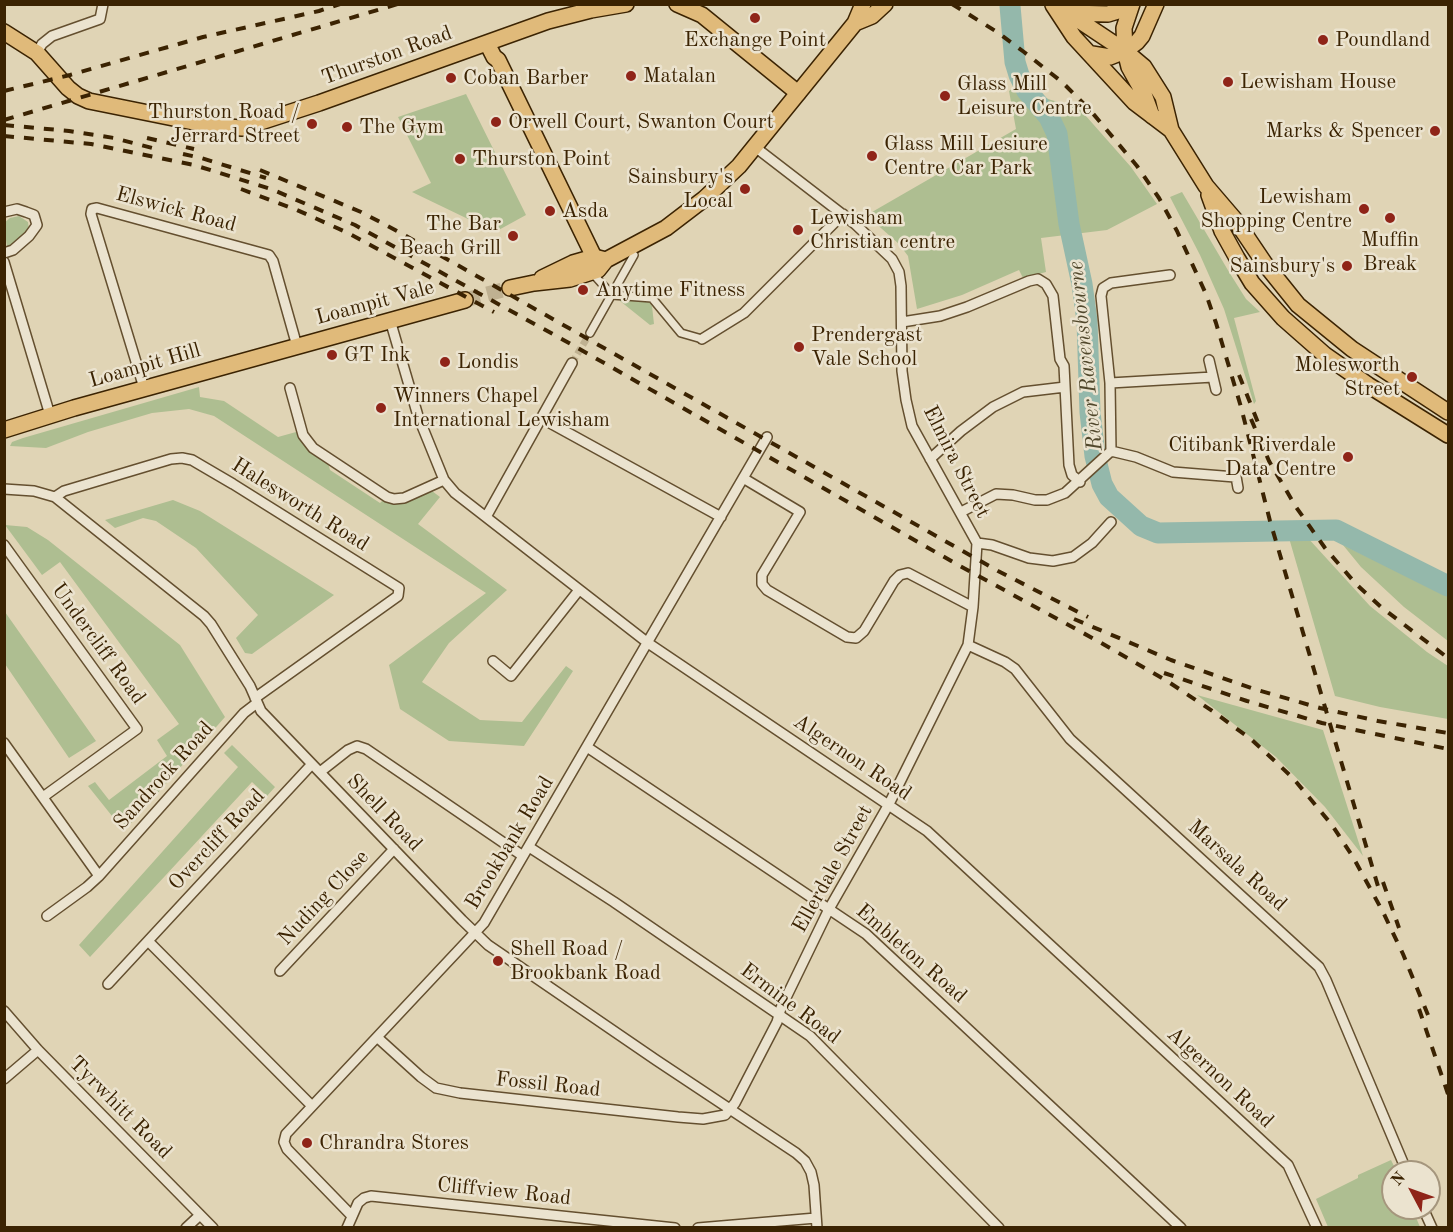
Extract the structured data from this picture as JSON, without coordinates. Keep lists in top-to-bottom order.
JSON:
{
  "streets": {
    "main road": ["Thurston Road", "Loampit Vale", "Loampit Hill"],
    "street": [
      "Elswick Road",
      "Elmira Street",
      "Halesworth Road",
      "Undercliff Road",
      "Algernon Road",
      "Sandrock Road",
      "Shell Road",
      "Overcliff Road",
      "Brookbank Road",
      "Marsala Road",
      "Ellerdale Street",
      "Nuding Close",
      "Embleton Road",
      "Ermine Road",
      "Fossil Road",
      "Tyrwhitt Road",
      "Cliffview Road"
    ]
  },
  "crossings": [
    ["Elswick Road", "Loampit Vale"],
    ["Elswick Road", "Loampit Hill"],
    ["Loampit Vale", "Loampit Hill"],
    ["Loampit Vale", "Algernon Road"],
    ["Elmira Street", "Marsala Road"],
    ["Elmira Street", "Ellerdale Street"],
    ["Halesworth Road", "Sandrock Road"],
    ["Halesworth Road", "Shell Road"],
    ["Algernon Road", "Brookbank Road"],
    ["Algernon Road", "Ellerdale Street"],
    ["Sandrock Road", "Shell Road"],
    ["Shell Road", "Overcliff Road"],
    ["Shell Road", "Brookbank Road"],
    ["Shell Road", "Ellerdale Street"],
    ["Shell Road", "Nuding Close"],
    ["Shell Road", "Fossil Road"],
    ["Brookbank Road", "Embleton Road"],
    ["Brookbank Road", "Ermine Road"],
    ["Brookbank Road", "Fossil Road"],
    ["Brookbank Road", "Cliffview Road"],
    ["Marsala Road", "Ellerdale Street"],
    ["Ellerdale Street", "Embleton Road"],
    ["Ellerdale Street", "Ermine Road"],
    ["Ellerdale Street", "Fossil Road"]
  ],
  "water": ["River Ravensbourne"],
  "places": [
    "Exchange Point",
    "Poundland",
    "Matalan",
    "Coban Barber",
    "Lewisham House",
    "Glass Mill Leisure Centre",
    "Orwell Court, Swanton Court",
    "Thurston Road / Jerrard Street",
    "The Gym",
    "Marks & Spencer",
    "Glass Mill Lesiure Centre Car Park",
    "Thurston Point",
    "Sainsbury's Local",
    "Lewisham Shopping Centre",
    "Asda",
    "Muffin Break",
    "Lewisham Christian centre",
    "The Bar Beach Grill",
    "Sainsbury's",
    "Anytime Fitness",
    "Prendergast Vale School",
    "GT Ink",
    "Londis",
    "Molesworth Street",
    "Winners Chapel International Lewisham",
    "Citibank Riverdale Data Centre",
    "Shell Road / Brookbank Road",
    "Chrandra Stores"
  ],
  "north": "top left"
}
